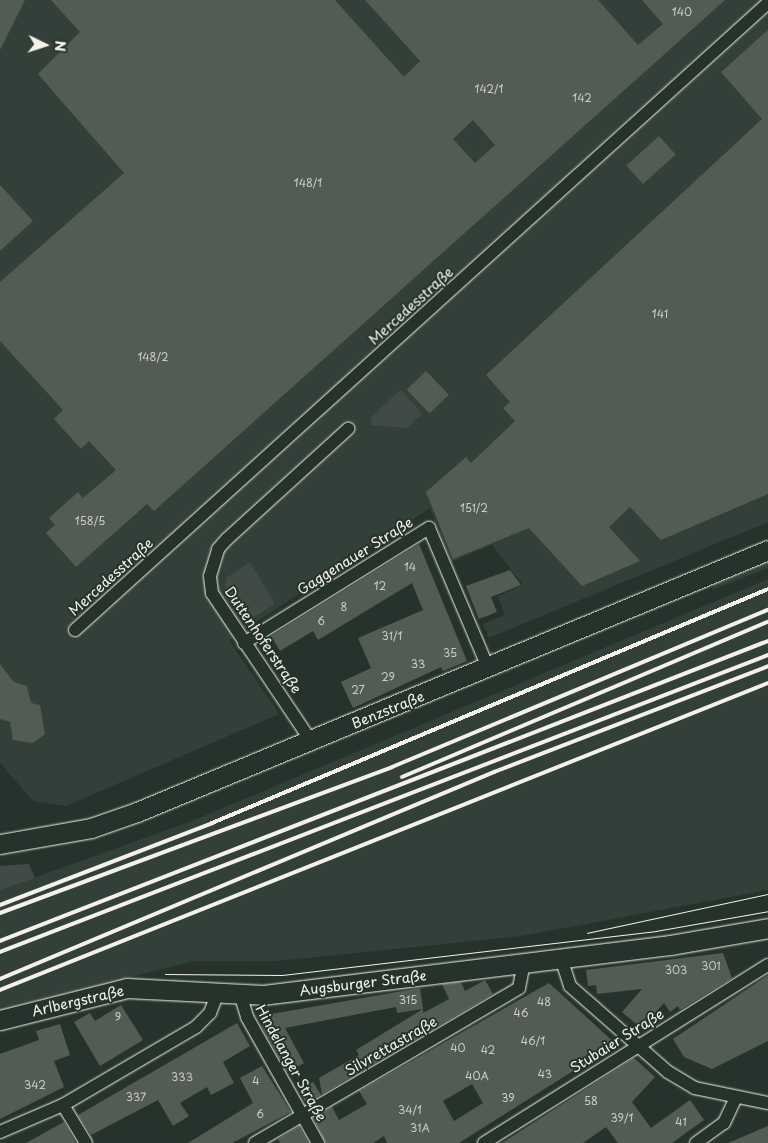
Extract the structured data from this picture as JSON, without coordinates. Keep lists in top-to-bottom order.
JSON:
{
  "streets": {
    "main road": ["Benzstraße", "Augsburger Straße", "Arlbergstraße"],
    "street": [
      "Mercedesstraße",
      "Gaggenauer Straße",
      "Duttenhoferstraße",
      "Stubaier Straße",
      "Silvrettastraße",
      "Hindelanger Straße"
    ]
  },
  "crossings": [
    ["Gaggenauer Straße", "Duttenhoferstraße"],
    ["Gaggenauer Straße", "Benzstraße"],
    ["Duttenhoferstraße", "Benzstraße"],
    ["Augsburger Straße", "Arlbergstraße"],
    ["Augsburger Straße", "Silvrettastraße"],
    ["Augsburger Straße", "Hindelanger Straße"],
    ["Silvrettastraße", "Hindelanger Straße"]
  ],
  "house_numbers": [
    "140",
    "142/1",
    "142",
    "148/1",
    "141",
    "148/2",
    "151/2",
    "158/5",
    "14",
    "12",
    "8",
    "6",
    "31/1",
    "35",
    "33",
    "29",
    "27",
    "301",
    "303",
    "315",
    "48",
    "46",
    "9",
    "46/1",
    "40",
    "42",
    "43",
    "40A",
    "333",
    "4",
    "342",
    "337",
    "39",
    "58",
    "34/1",
    "6",
    "39/1",
    "41",
    "31A"
  ],
  "north": "right"
}
